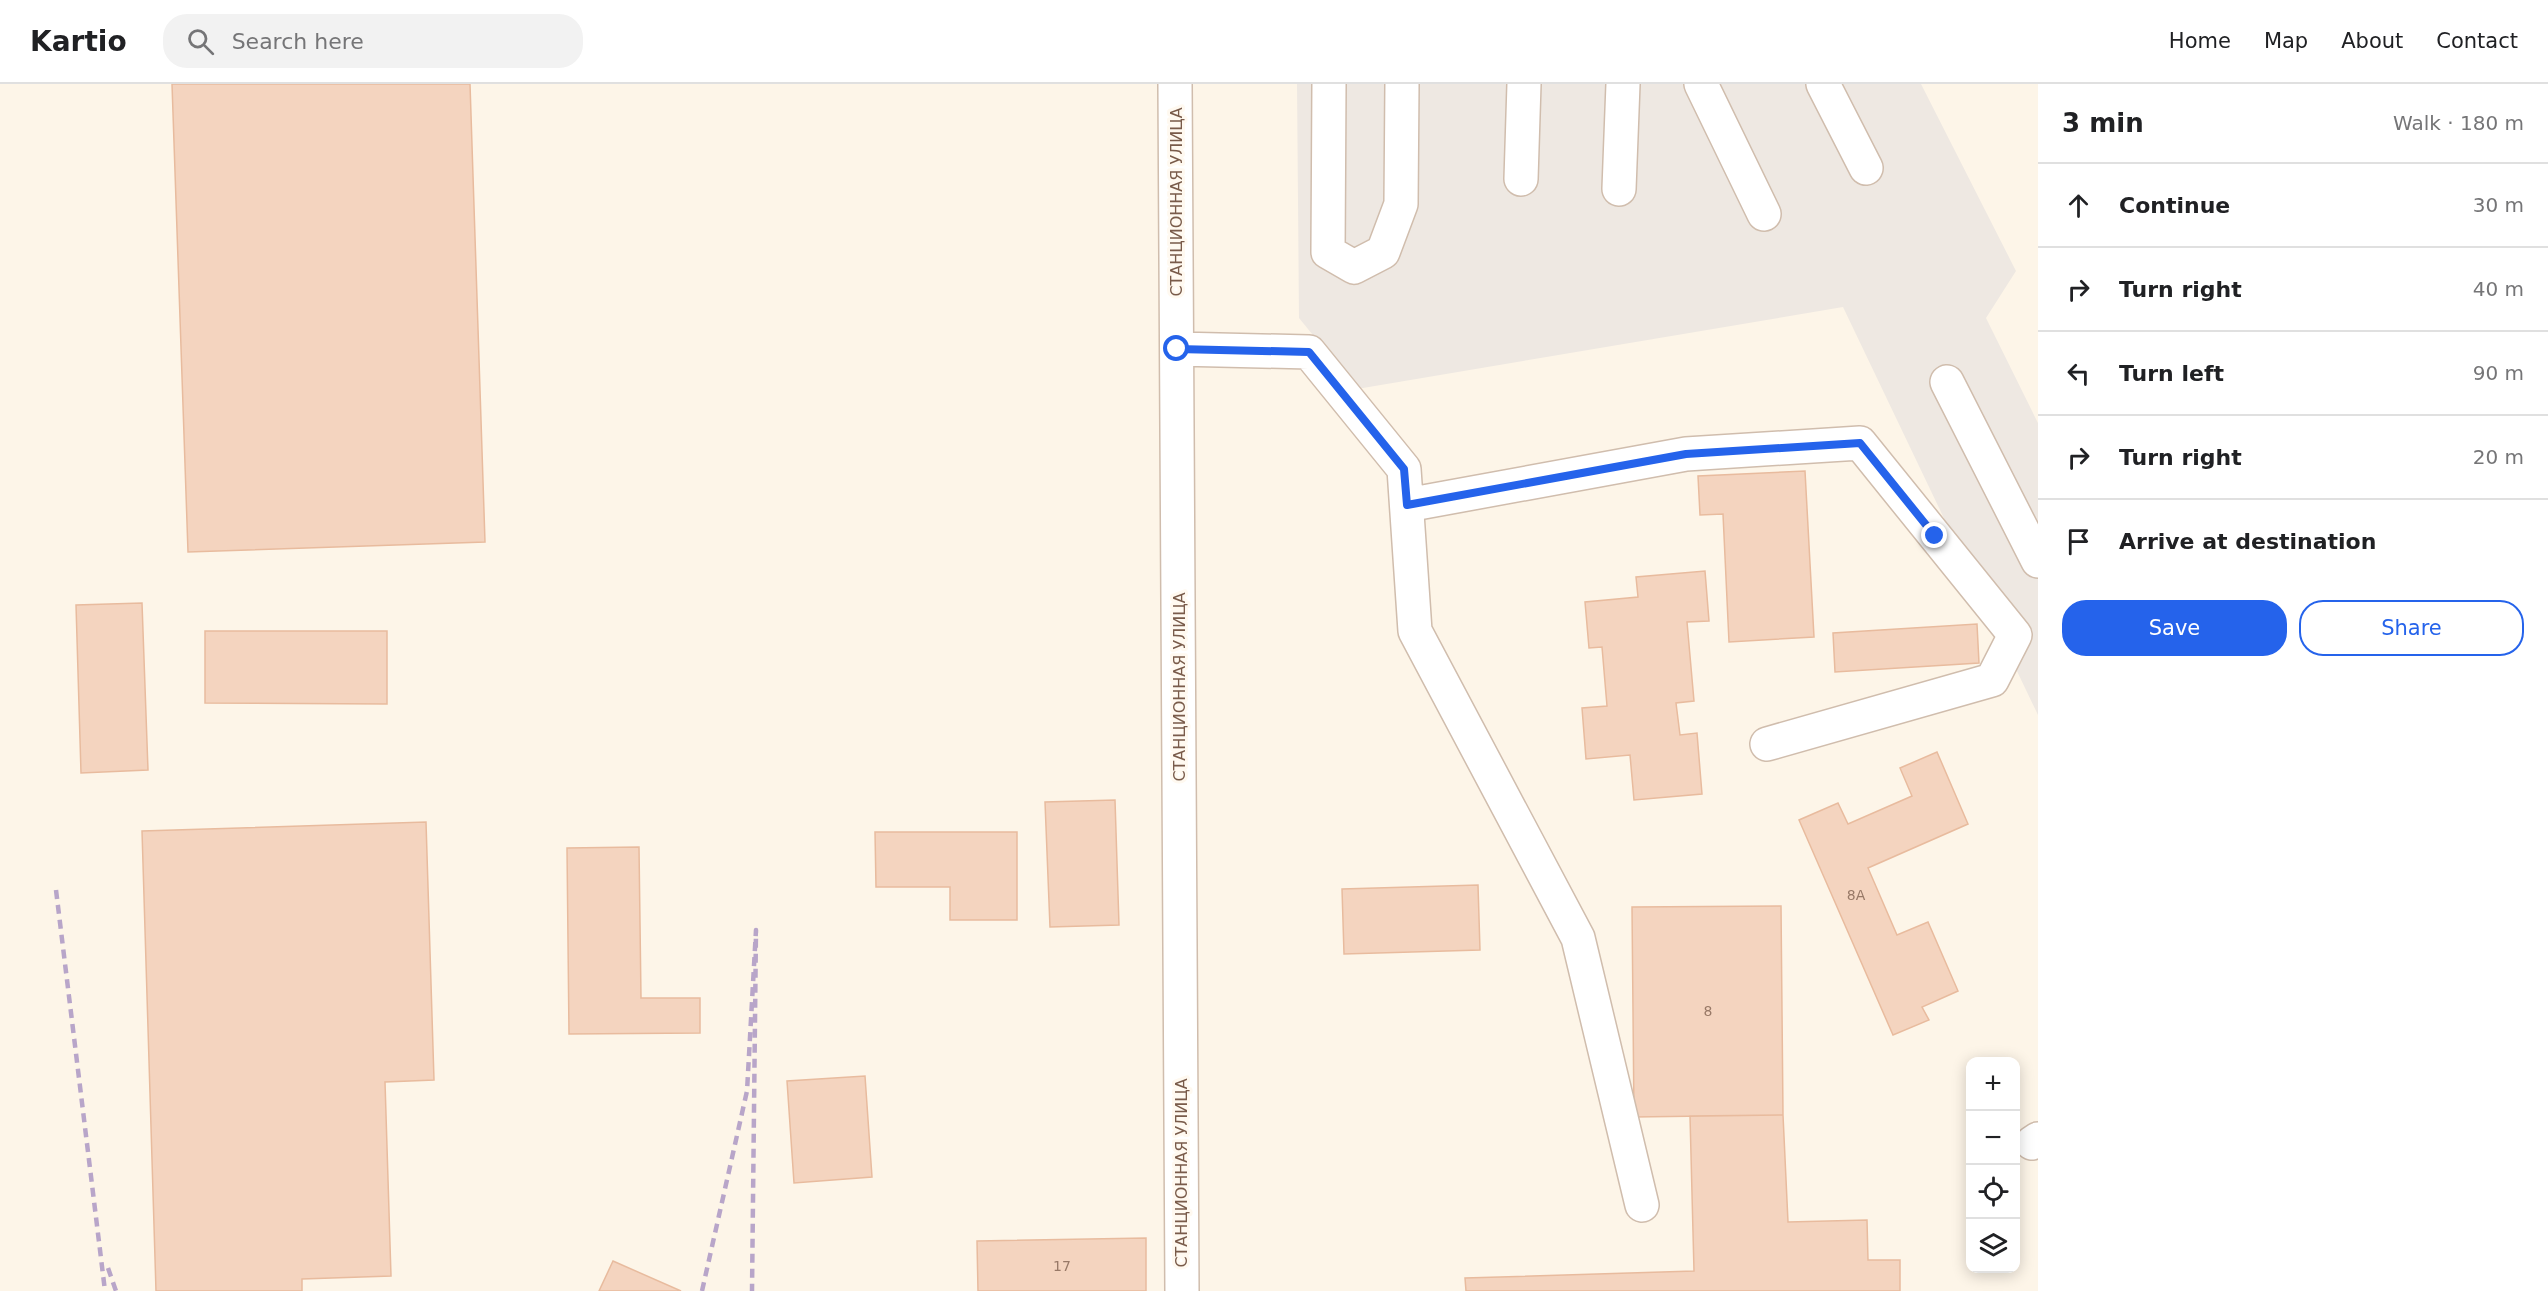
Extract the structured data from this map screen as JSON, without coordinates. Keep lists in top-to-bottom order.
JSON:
{
  "streets": {
    "street": ["СТАНЦИОННАЯ УЛИЦА"]
  },
  "house_numbers": ["8А", "8", "17"],
  "page": {
    "header": "Kartio",
    "search": "Search here",
    "nav": [
      "Home",
      "Map",
      "About",
      "Contact"
    ],
    "heading": ["3 min", "Walk · 180 m"],
    "list": [
      ["Continue", "30 m"],
      ["Turn right", "40 m"],
      ["Turn left", "90 m"],
      ["Turn right", "20 m"],
      "Arrive at destination"
    ],
    "buttons": ["Save", "Share"],
    "map_buttons": ["+", "−"]
  }
}
